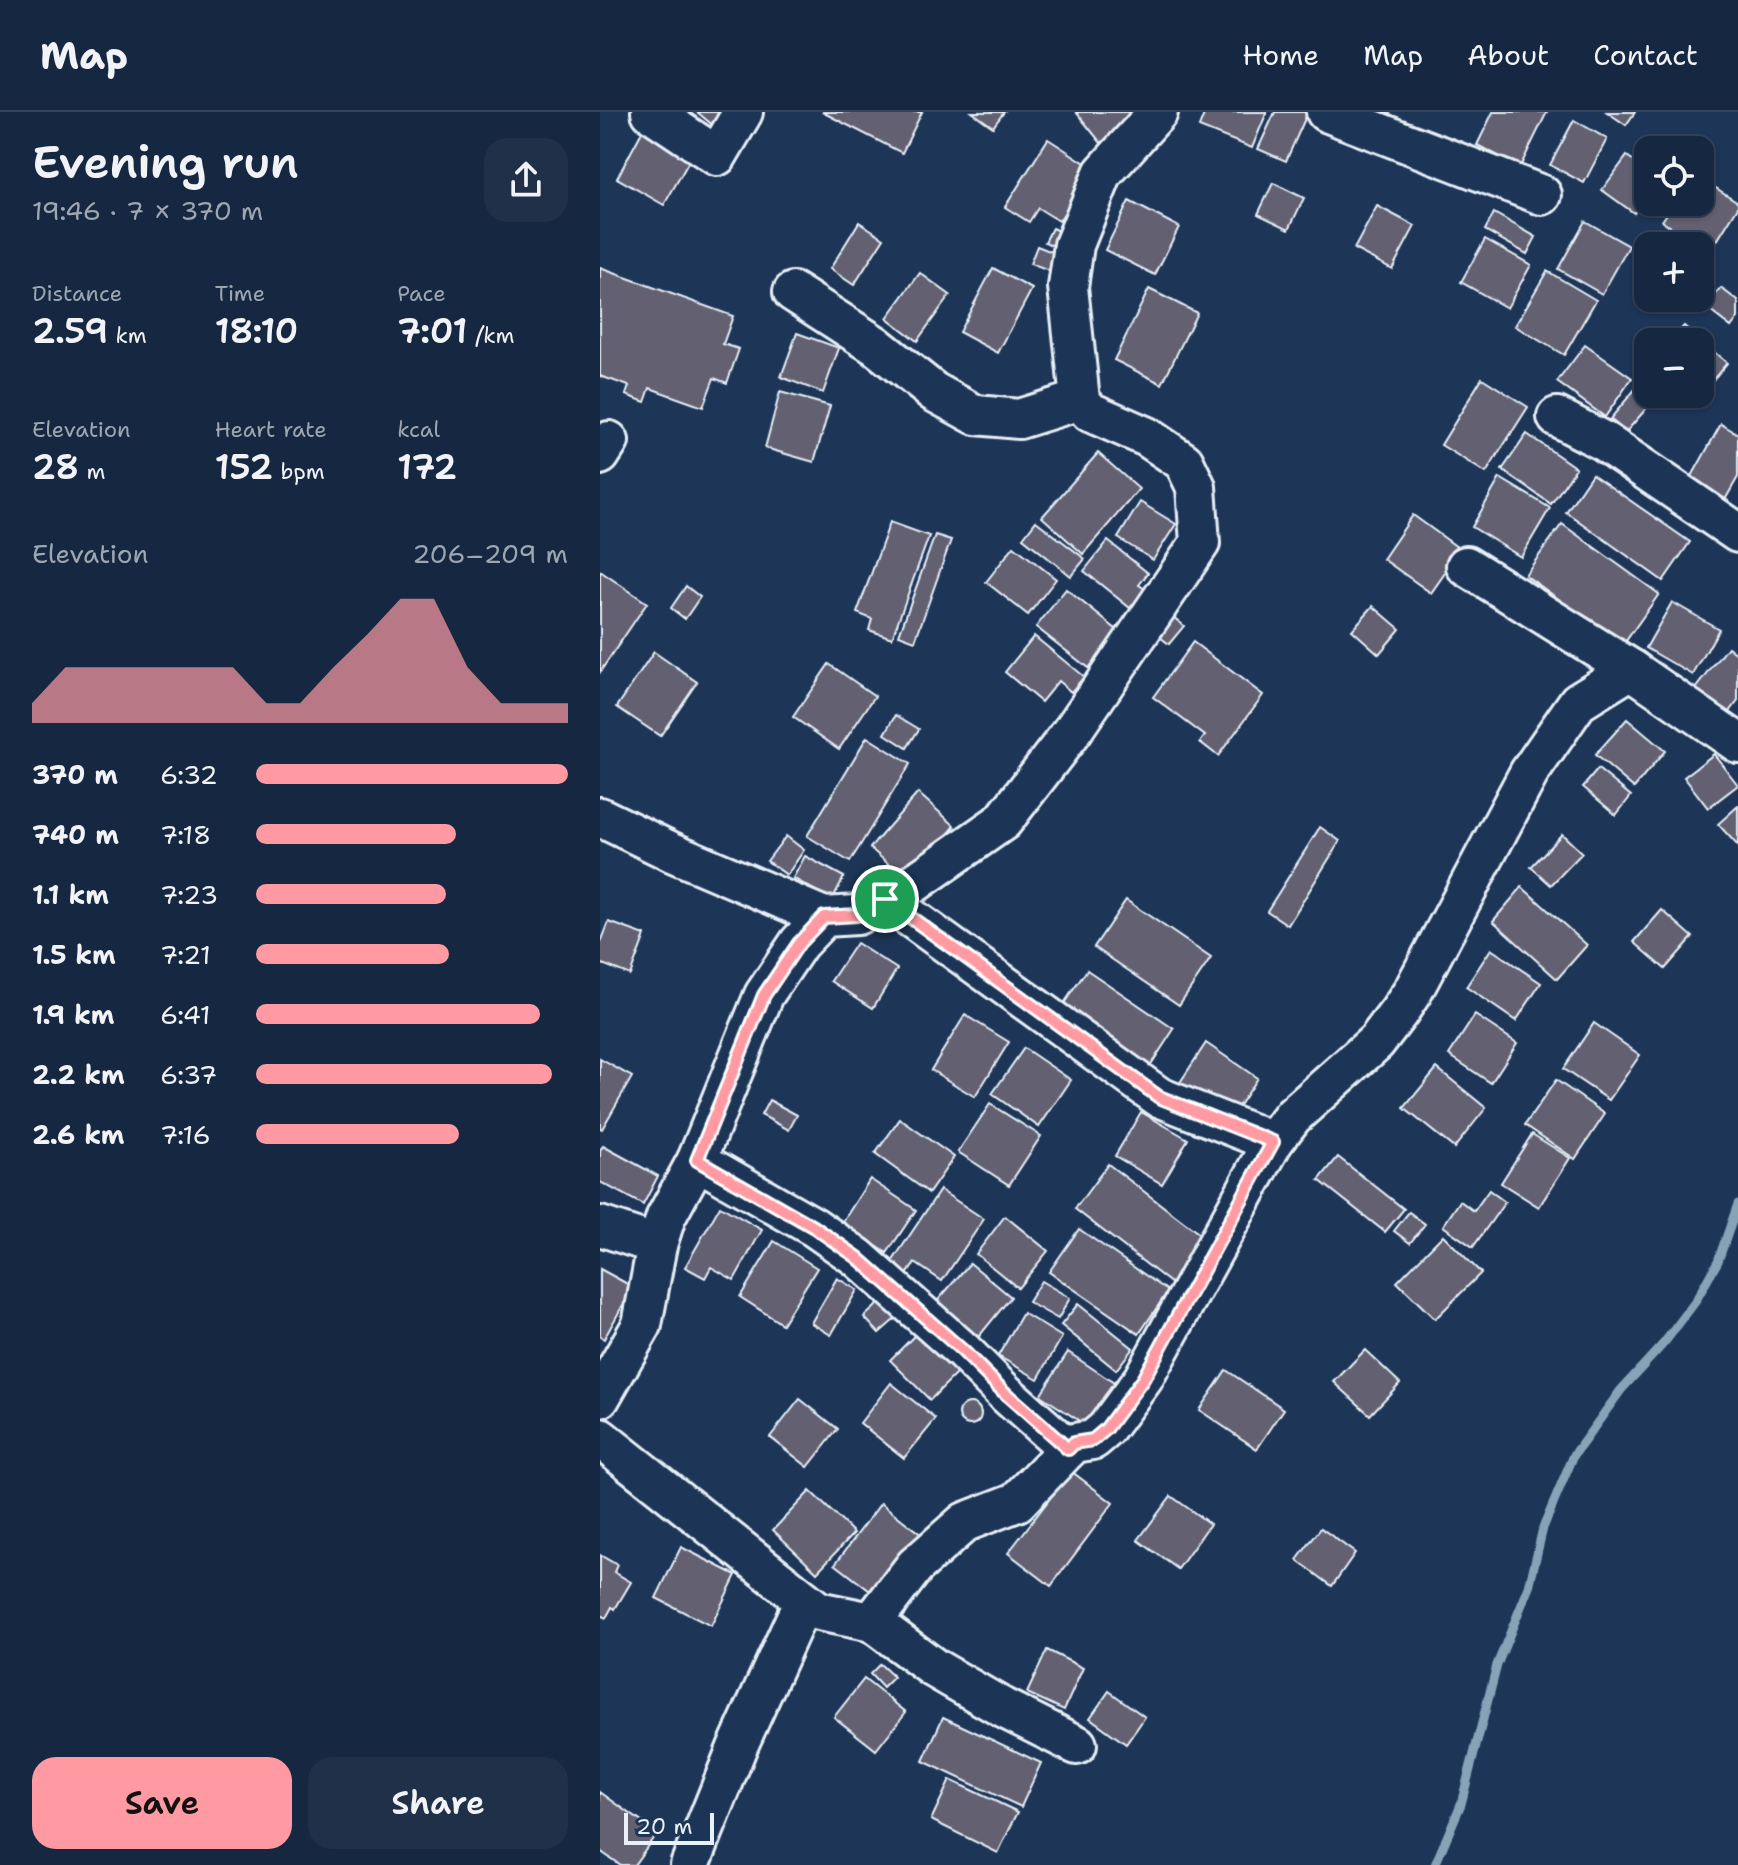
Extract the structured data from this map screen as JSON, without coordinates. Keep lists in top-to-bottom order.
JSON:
{
  "scale_bar": "20 m",
  "page": {
    "header": "Map",
    "nav": [
      "Home",
      "Map",
      "About",
      "Contact"
    ],
    "heading": ["Evening run", "19:46 · 7 × 370 m"],
    "map_buttons": ["+", "−"],
    "stats": [
      ["Distance", "2.59 km"],
      ["Time", "18:10"],
      ["Pace", "7:01 /km"],
      ["Elevation", "28 m"],
      ["Heart rate", "152 bpm"],
      ["kcal", "172"]
    ],
    "chart": ["Elevation", "206–209 m"],
    "list": [
      {
        "name": "370 m",
        "note": "6:32"
      },
      {
        "name": "740 m",
        "note": "7:18"
      },
      {
        "name": "1.1 km",
        "note": "7:23"
      },
      {
        "name": "1.5 km",
        "note": "7:21"
      },
      {
        "name": "1.9 km",
        "note": "6:41"
      },
      {
        "name": "2.2 km",
        "note": "6:37"
      },
      {
        "name": "2.6 km",
        "note": "7:16"
      }
    ],
    "buttons": ["Save", "Share"],
    "scale": "20 m"
  }
}
